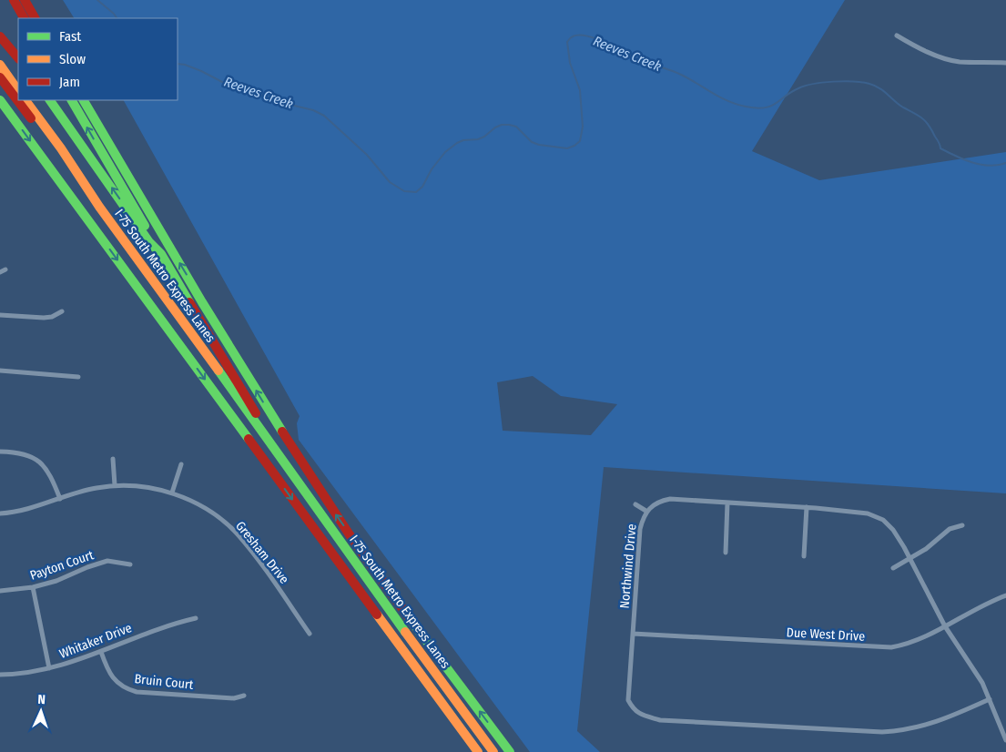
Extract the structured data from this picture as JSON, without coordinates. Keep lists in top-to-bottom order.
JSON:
{
  "streets": {
    "highway": ["I-75 South Metro Express Lanes"],
    "street": [
      "Gresham Drive",
      "Payton Court",
      "Northwind Drive",
      "Due West Drive",
      "Whitaker Drive",
      "Bruin Court"
    ]
  },
  "crossings": [
    ["Northwind Drive", "Due West Drive"],
    ["Whitaker Drive", "Bruin Court"]
  ],
  "water": ["Reeves Creek"],
  "legend": ["Fast", "Slow", "Jam"],
  "north": "top"
}
